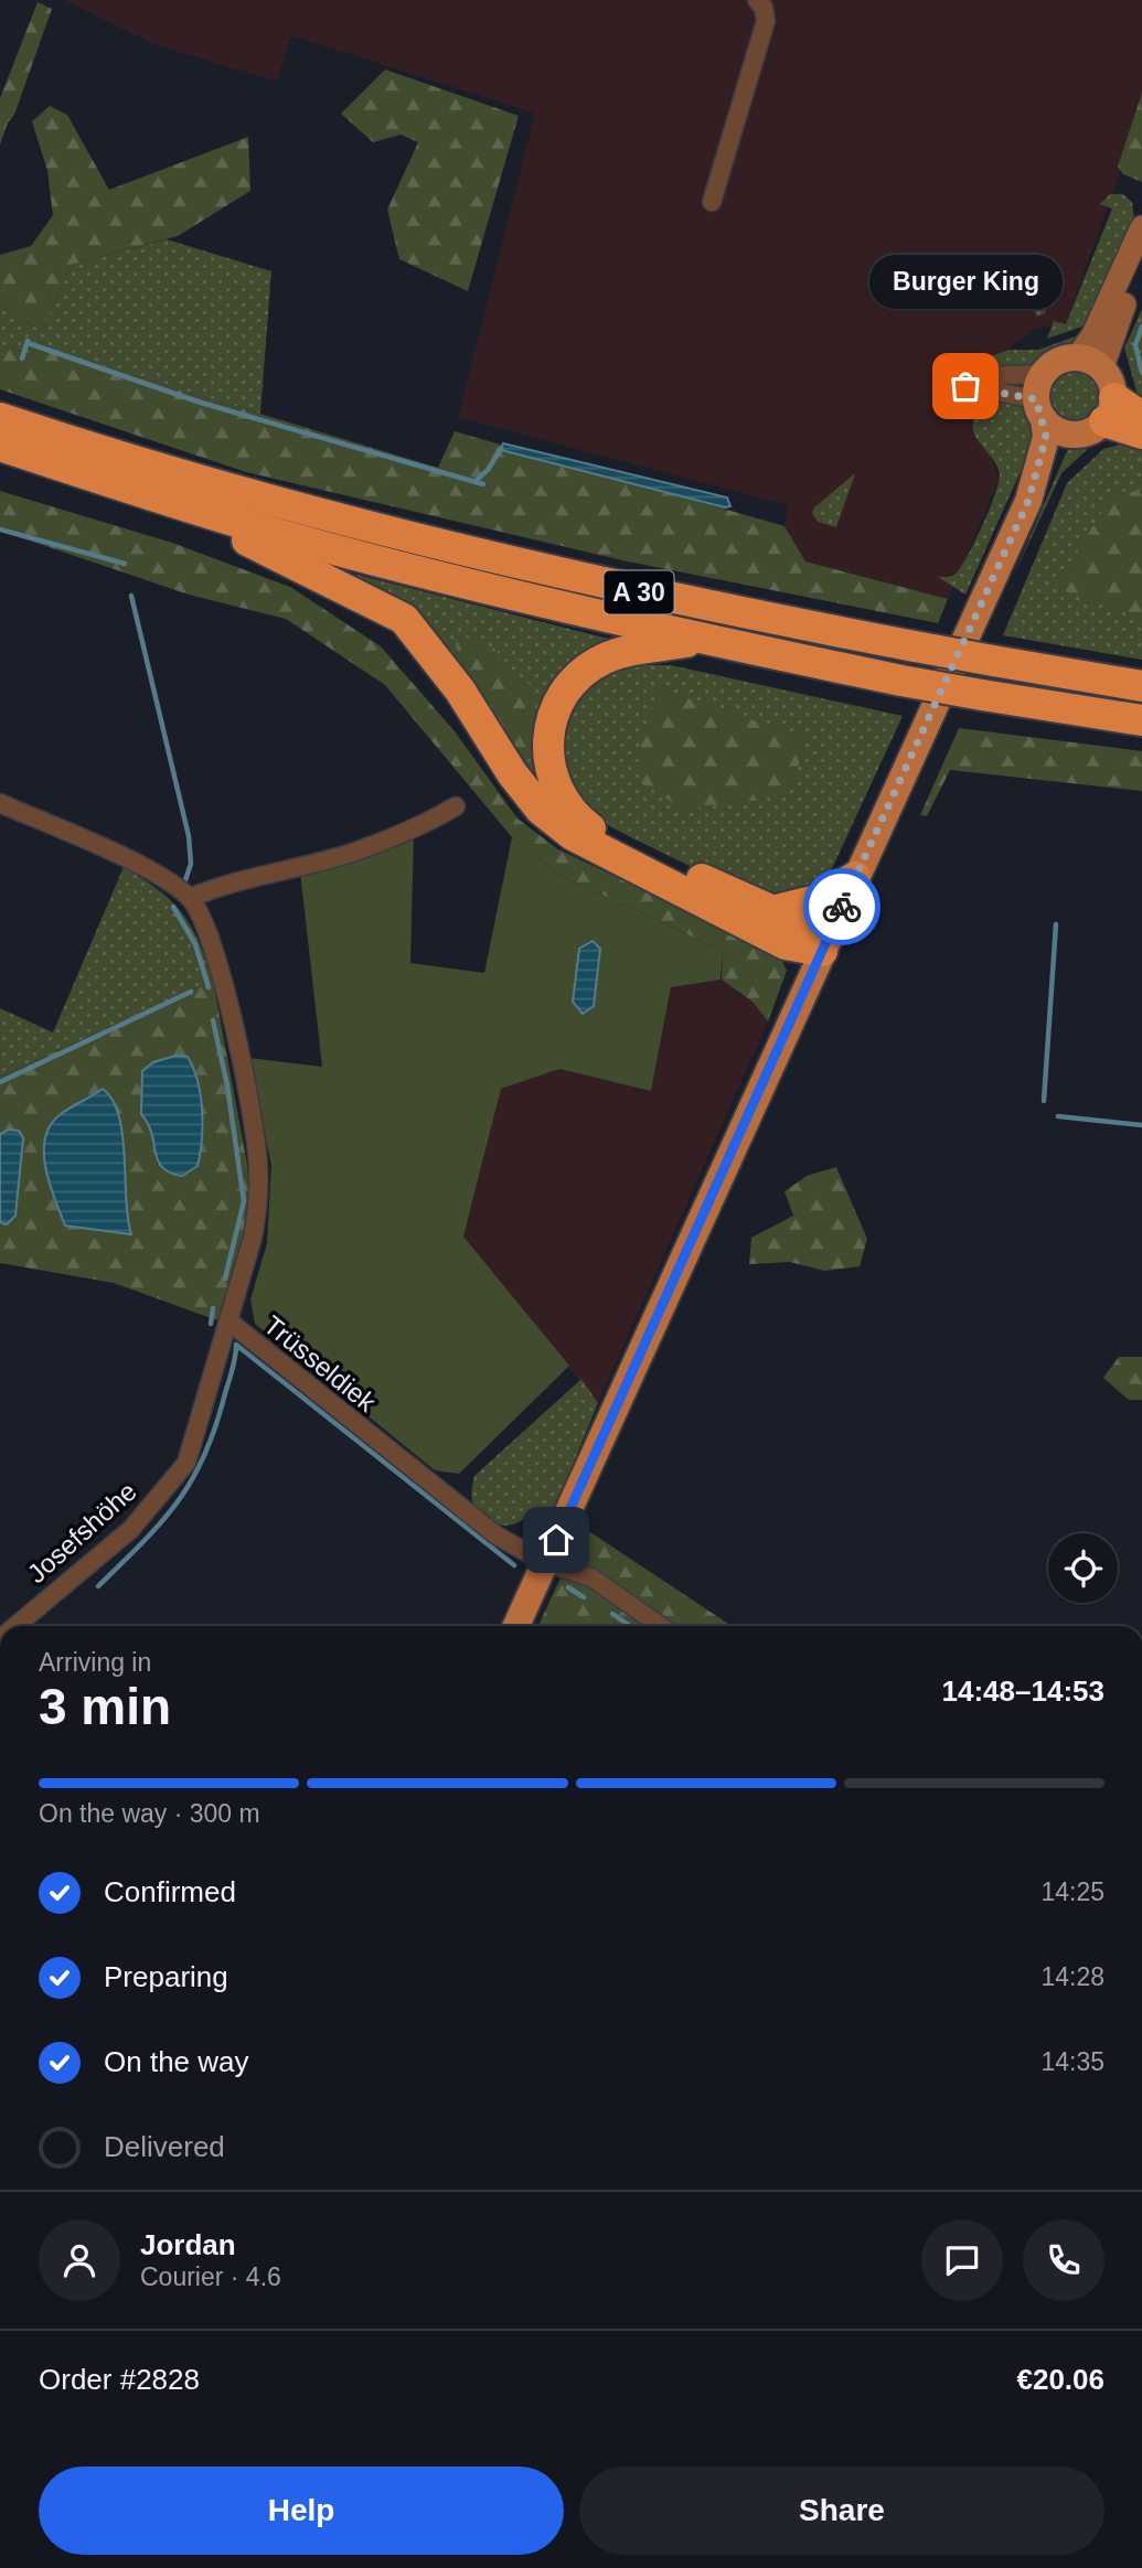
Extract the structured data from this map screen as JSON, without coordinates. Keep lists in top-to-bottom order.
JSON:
{
  "streets": {
    "highway": ["A 30"],
    "street": ["Trüsseldiek", "Josefshöhe"]
  },
  "crossings": [
    ["Trüsseldiek", "Josefshöhe"]
  ],
  "places": ["Burger King"],
  "page": {
    "bubble": "Burger King",
    "heading": ["3 min", "Arriving in", "14:48–14:53"],
    "panel": [
      "Jordan",
      "Courier · 4.6",
      "Order #2828",
      "€20.06"
    ],
    "bar": "On the way · 300 m",
    "list": [
      ["Confirmed", "14:25"],
      ["Preparing", "14:28"],
      ["On the way", "14:35"],
      "Delivered"
    ],
    "buttons": ["Help", "Share"]
  }
}
